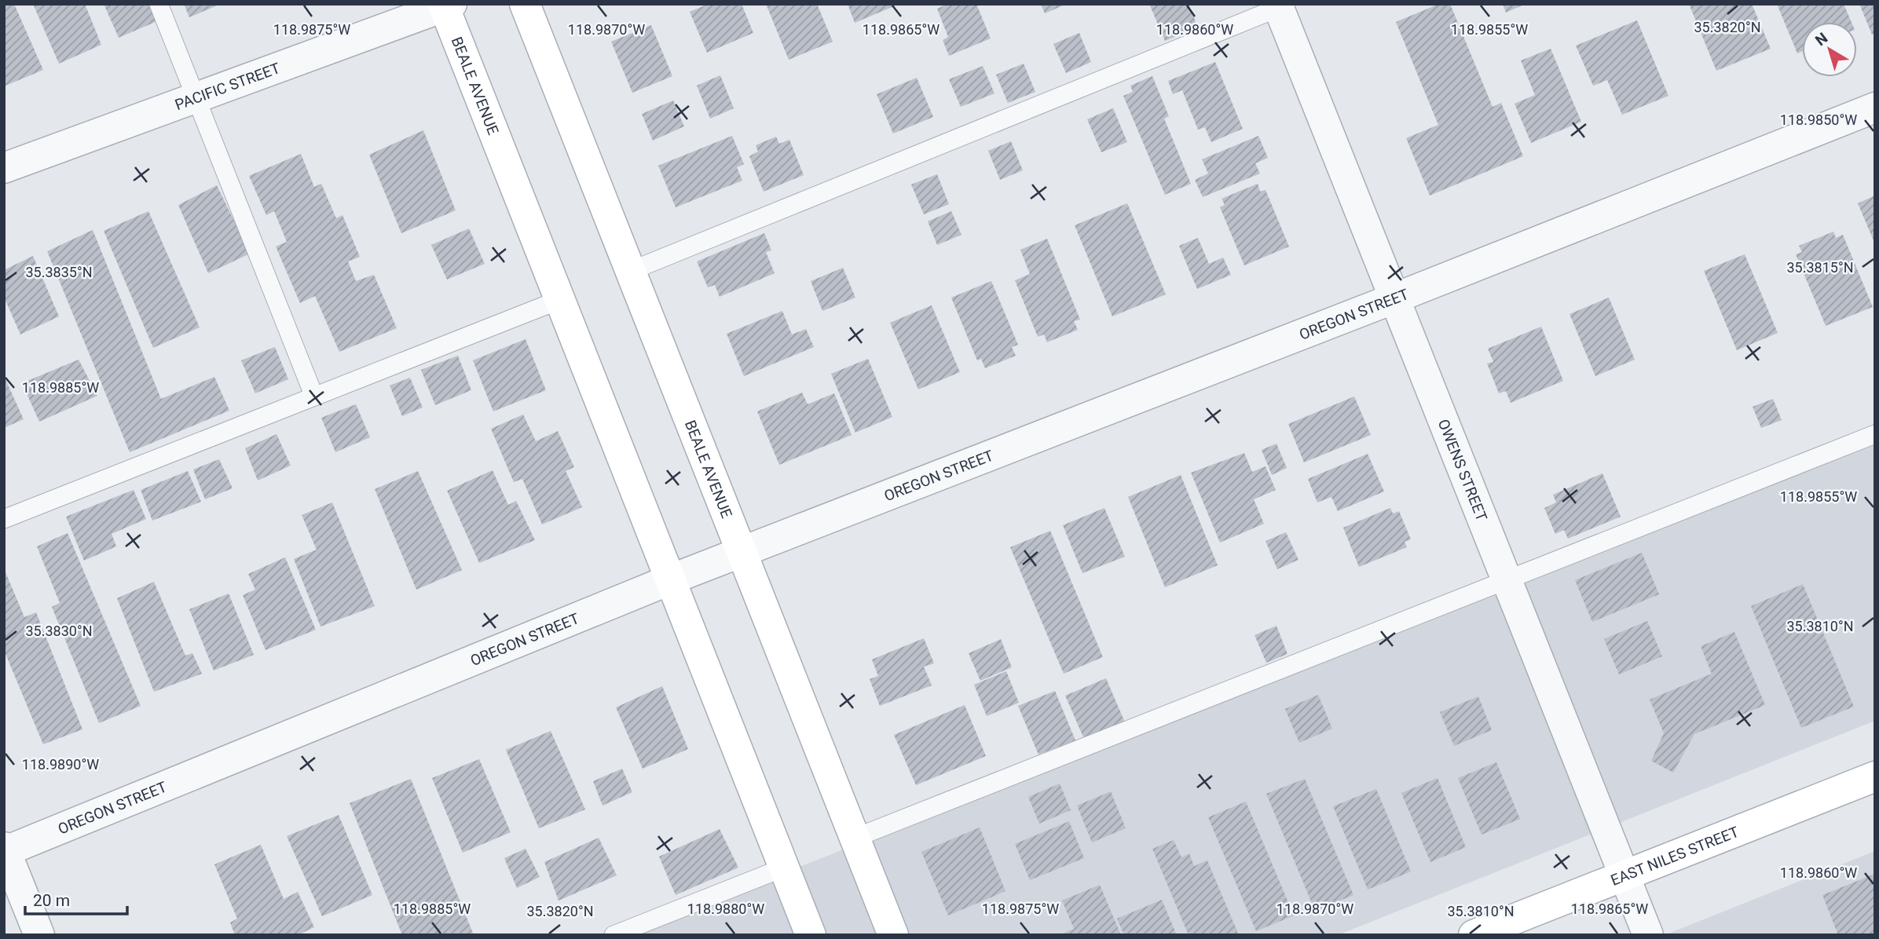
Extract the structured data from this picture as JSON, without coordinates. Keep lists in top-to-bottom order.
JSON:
{
  "streets": {
    "main road": ["BEALE AVENUE", "EAST NILES STREET"],
    "street": ["PACIFIC STREET", "OREGON STREET", "OWENS STREET"]
  },
  "crossings": [
    ["PACIFIC STREET", "BEALE AVENUE"],
    ["BEALE AVENUE", "OREGON STREET"],
    ["OREGON STREET", "OWENS STREET"],
    ["OWENS STREET", "EAST NILES STREET"]
  ],
  "scale_bar": "20 m",
  "north": "top left",
  "coordinates": [
    "35.3820°N",
    "118.9870°W",
    "118.9875°W",
    "118.9865°W",
    "118.9860°W",
    "118.9855°W",
    "118.9850°W",
    "35.3815°N",
    "35.3835°N",
    "118.9885°W",
    "35.3810°N",
    "35.3830°N",
    "118.9890°W",
    "118.9880°W"
  ]
}
